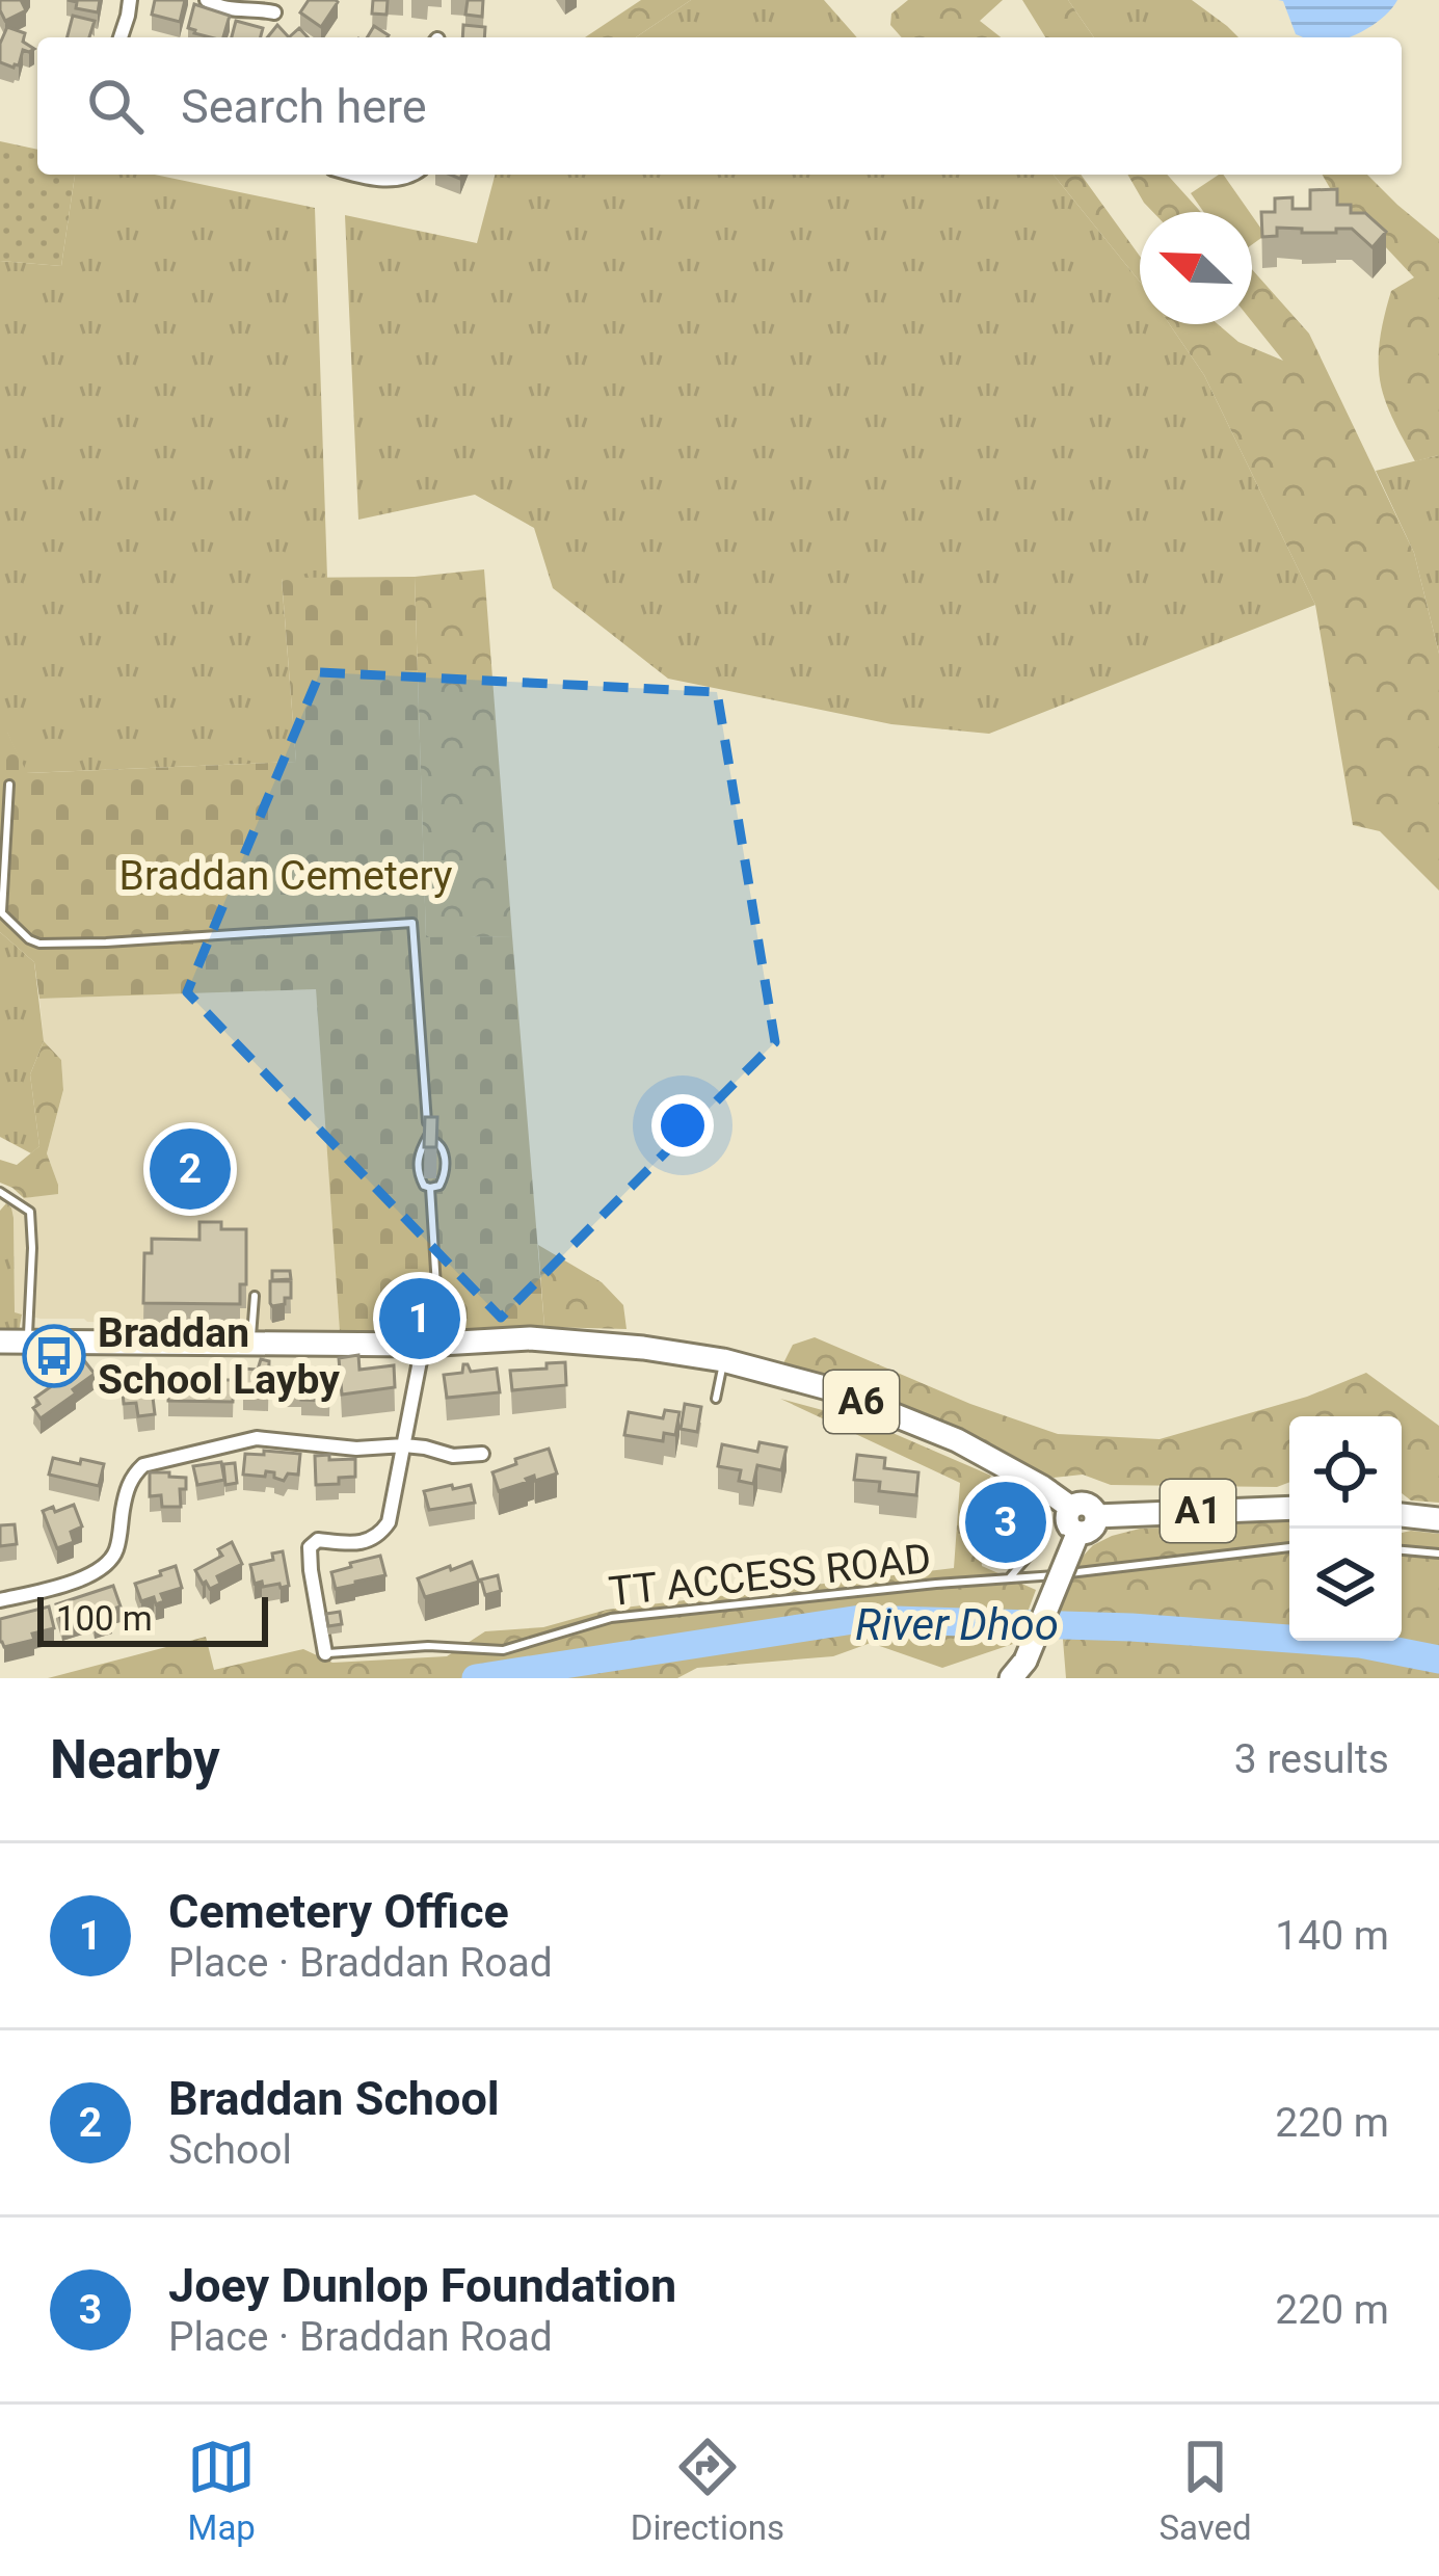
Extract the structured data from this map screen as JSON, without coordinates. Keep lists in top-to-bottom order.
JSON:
{
  "streets": {
    "highway": ["A6", "A1"],
    "lane": ["TT ACCESS ROAD"]
  },
  "crossings": [
    ["A6", "A1"]
  ],
  "water": ["River Dhoo"],
  "parks": ["Braddan Cemetery"],
  "places": {
    "bus stop": ["Braddan School Layby"]
  },
  "scale_bar": "100 m",
  "north": "top left",
  "page": {
    "search": "Search here",
    "pins": ["2", "1", "3"],
    "scale": "100 m",
    "heading": ["Nearby", "3 results"],
    "list": [
      {
        "mark": "1",
        "name": "Cemetery Office",
        "note": "Place · Braddan Road",
        "value": "140 m"
      },
      {
        "mark": "2",
        "name": "Braddan School",
        "note": "School",
        "value": "220 m"
      },
      {
        "mark": "3",
        "name": "Joey Dunlop Foundation",
        "note": "Place · Braddan Road",
        "value": "220 m"
      }
    ],
    "nav": ["Map", "Directions", "Saved"]
  }
}
